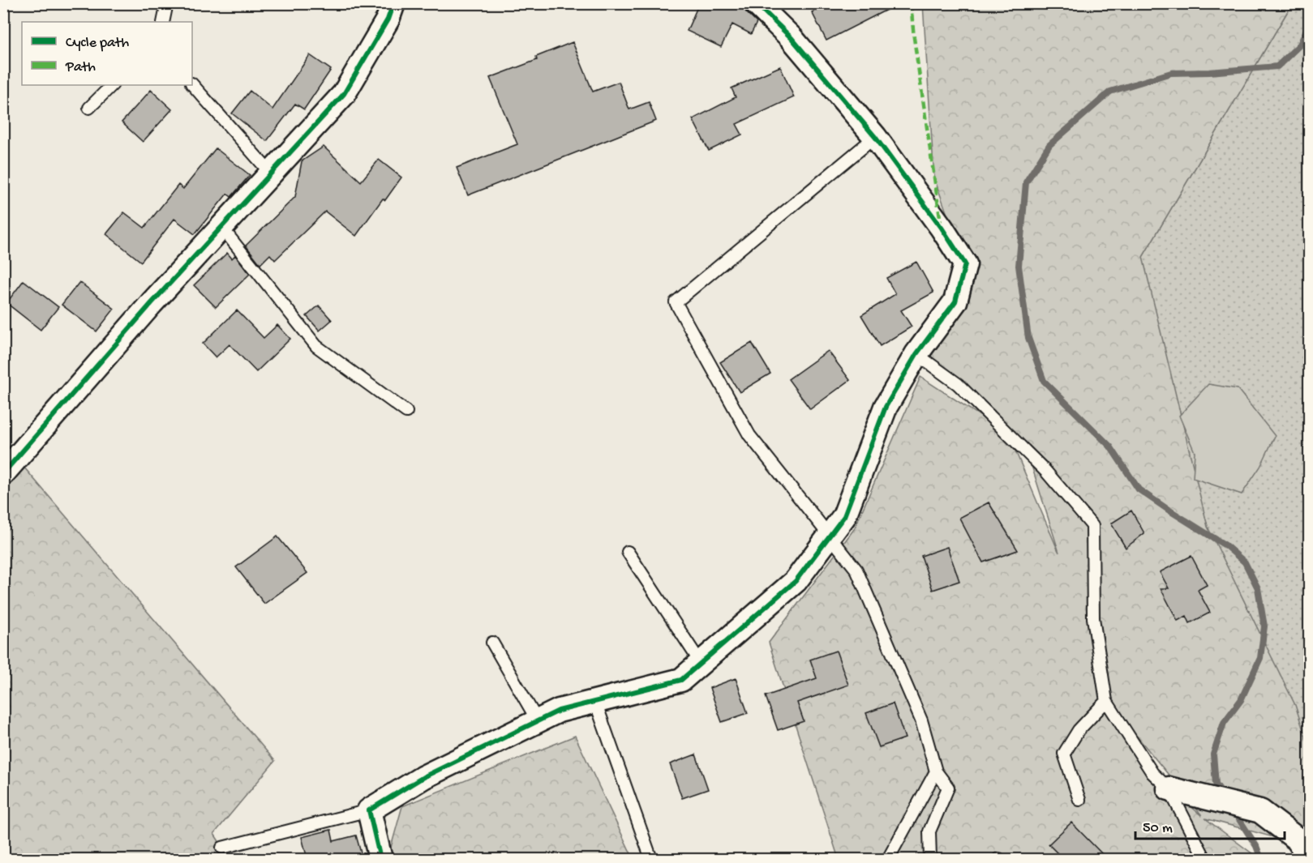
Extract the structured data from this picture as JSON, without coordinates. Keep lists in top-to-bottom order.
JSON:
{
  "legend": ["Cycle path", "Path"],
  "scale_bar": "50 m"
}
